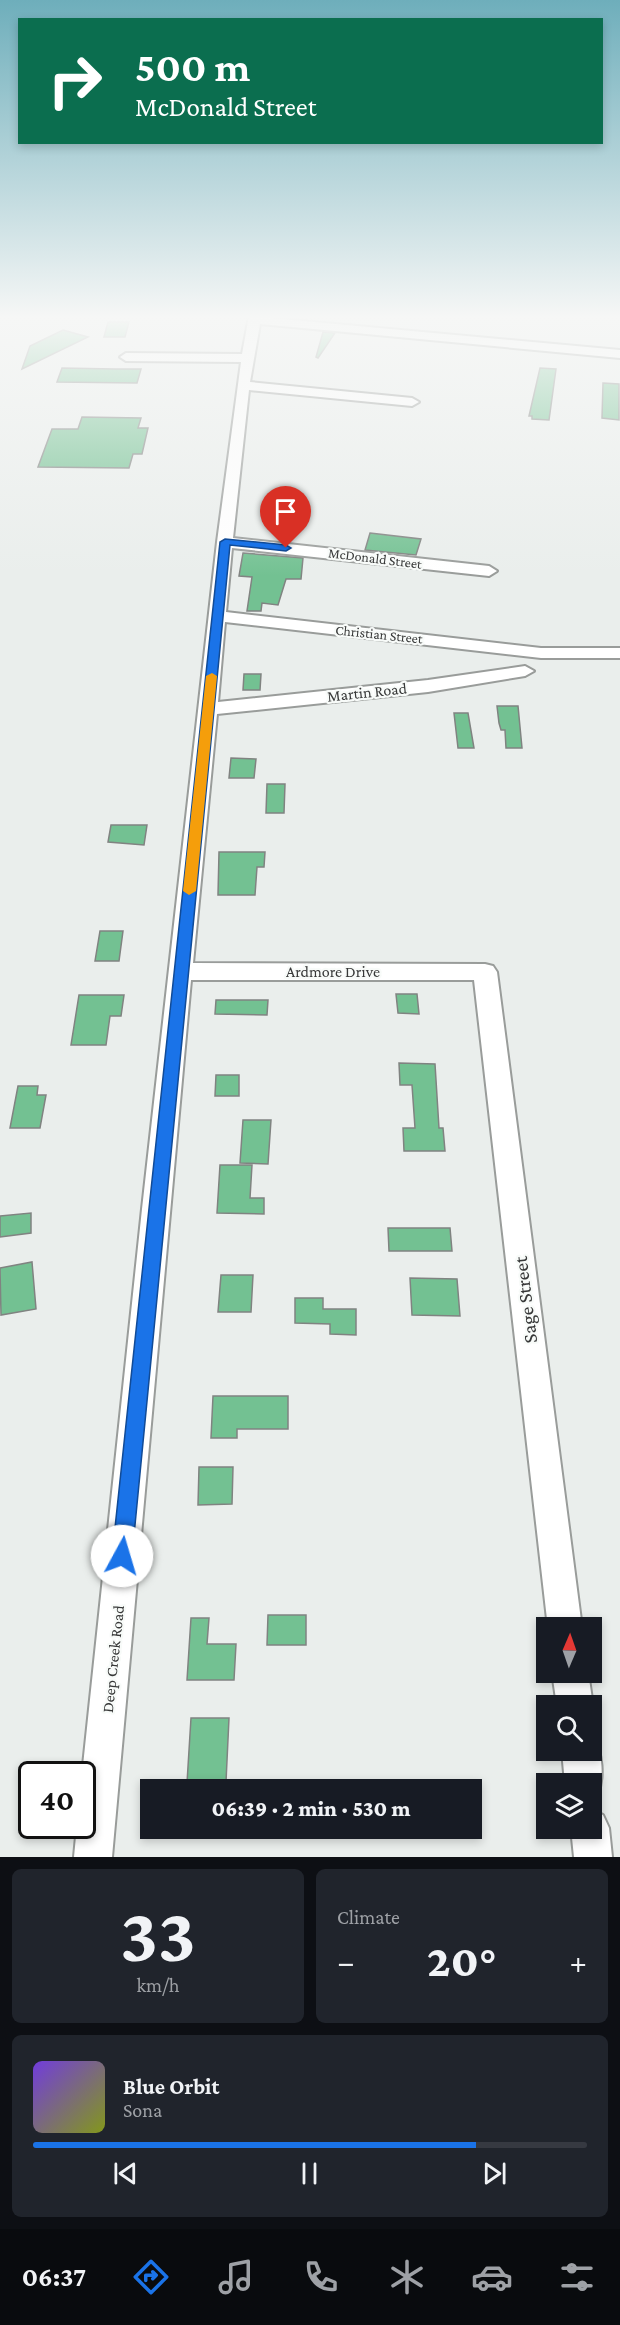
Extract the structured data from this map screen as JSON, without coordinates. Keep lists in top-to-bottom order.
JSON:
{
  "streets": {
    "street": [
      "McDonald Street",
      "Christian Street",
      "Martin Road",
      "Ardmore Drive",
      "Sage Street",
      "Deep Creek Road"
    ]
  },
  "crossings": [
    ["McDonald Street", "Deep Creek Road"],
    ["Christian Street", "Deep Creek Road"],
    ["Martin Road", "Deep Creek Road"],
    ["Ardmore Drive", "Sage Street"],
    ["Ardmore Drive", "Deep Creek Road"]
  ],
  "north": "top",
  "page": {
    "turn": ["500 m", "McDonald Street"],
    "limit": "40",
    "trip": "06:39 · 2 min · 530 m",
    "tile": [
      ["33", "km/h"],
      "Climate"
    ],
    "heat": ["−", "20°", "+"],
    "song": ["Blue Orbit", "Sona"],
    "tabs": "06:37"
  }
}
